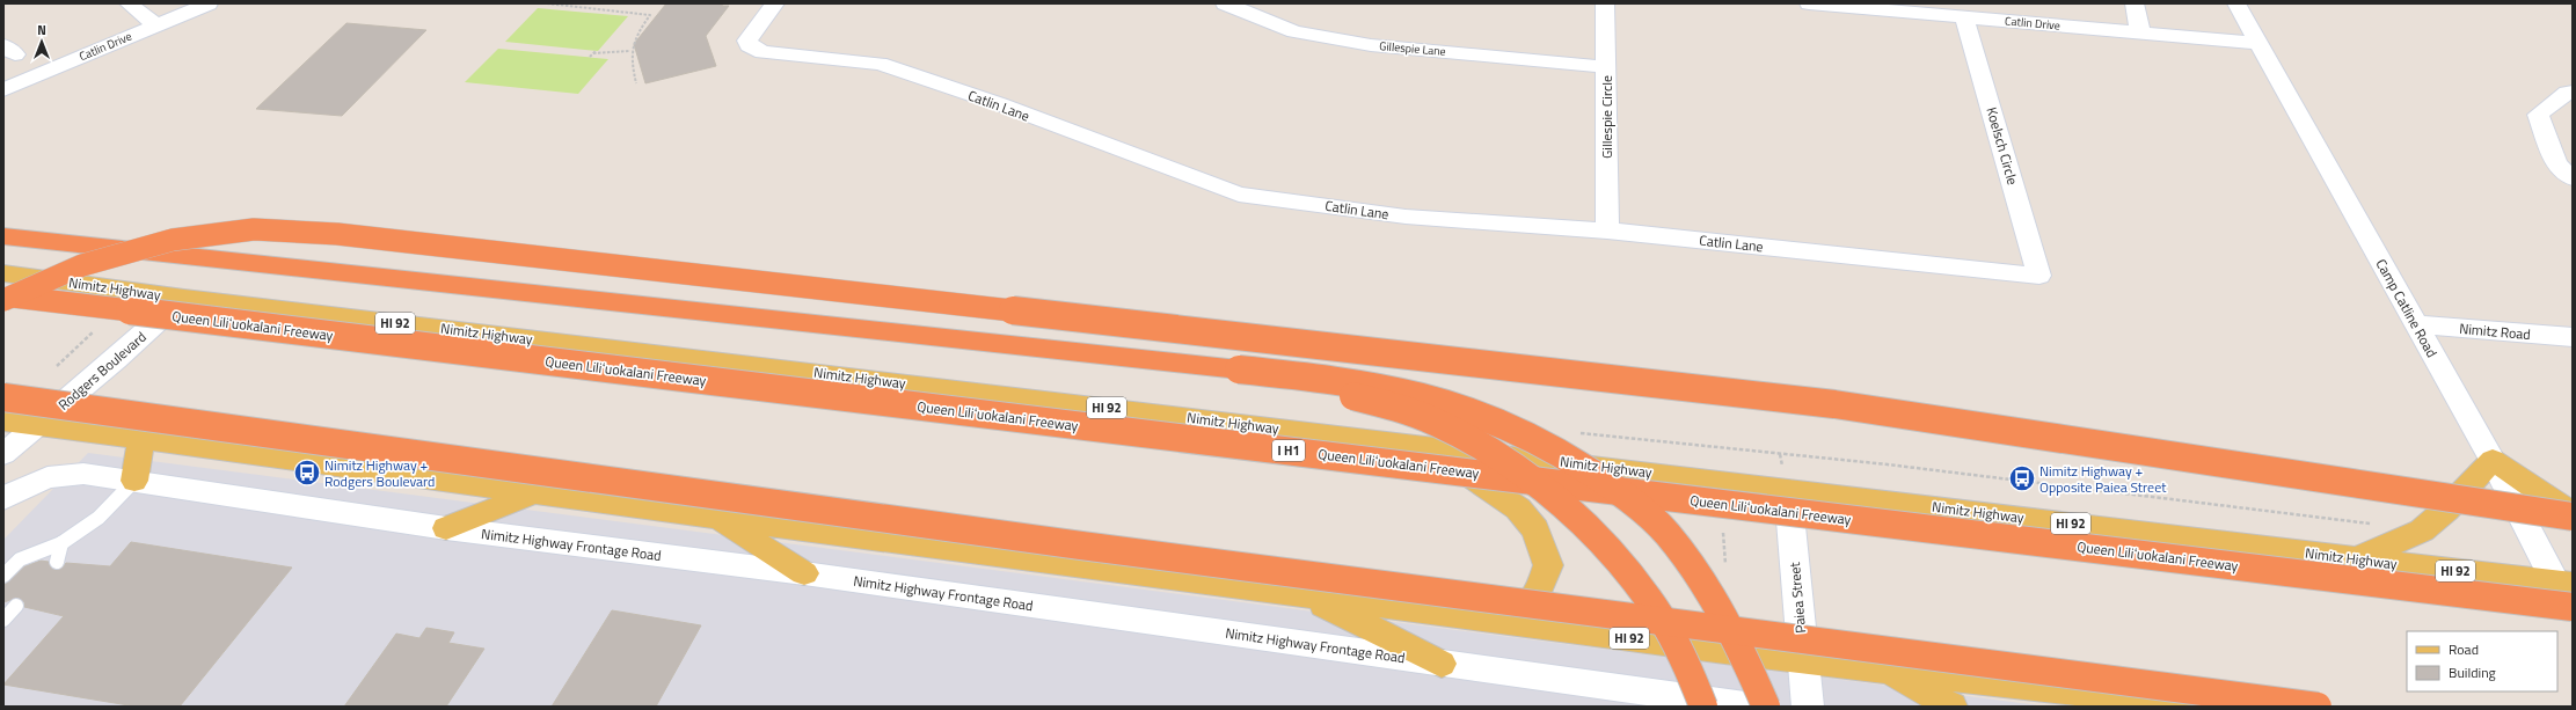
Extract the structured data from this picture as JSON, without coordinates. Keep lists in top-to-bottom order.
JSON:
{
  "streets": {
    "highway": ["Queen Liliʻuokalani Freeway", "I H1"],
    "main road": ["Nimitz Highway", "HI 92"],
    "street": [
      "Catlin Drive",
      "Gillespie Lane",
      "Catlin Lane",
      "Gillespie Circle",
      "Koelsch Circle",
      "Camp Catline Road",
      "Nimitz Road",
      "Rodgers Boulevard",
      "Nimitz Highway Frontage Road",
      "Paiea Street"
    ]
  },
  "crossings": [
    ["Catlin Drive", "Koelsch Circle"],
    ["Catlin Drive", "Camp Catline Road"],
    ["Gillespie Lane", "Gillespie Circle"],
    ["Catlin Lane", "Gillespie Circle"],
    ["Catlin Lane", "Koelsch Circle"],
    ["Nimitz Highway", "Camp Catline Road"],
    ["Nimitz Highway", "Rodgers Boulevard"],
    ["Nimitz Highway", "Paiea Street"],
    ["Camp Catline Road", "Nimitz Road"],
    ["HI 92", "Rodgers Boulevard"],
    ["HI 92", "Paiea Street"]
  ],
  "places": {
    "bus stop": ["Nimitz Highway + Rodgers Boulevard", "Nimitz Highway + Opposite Paiea Street"]
  },
  "legend": ["Road", "Building"],
  "north": "top"
}
